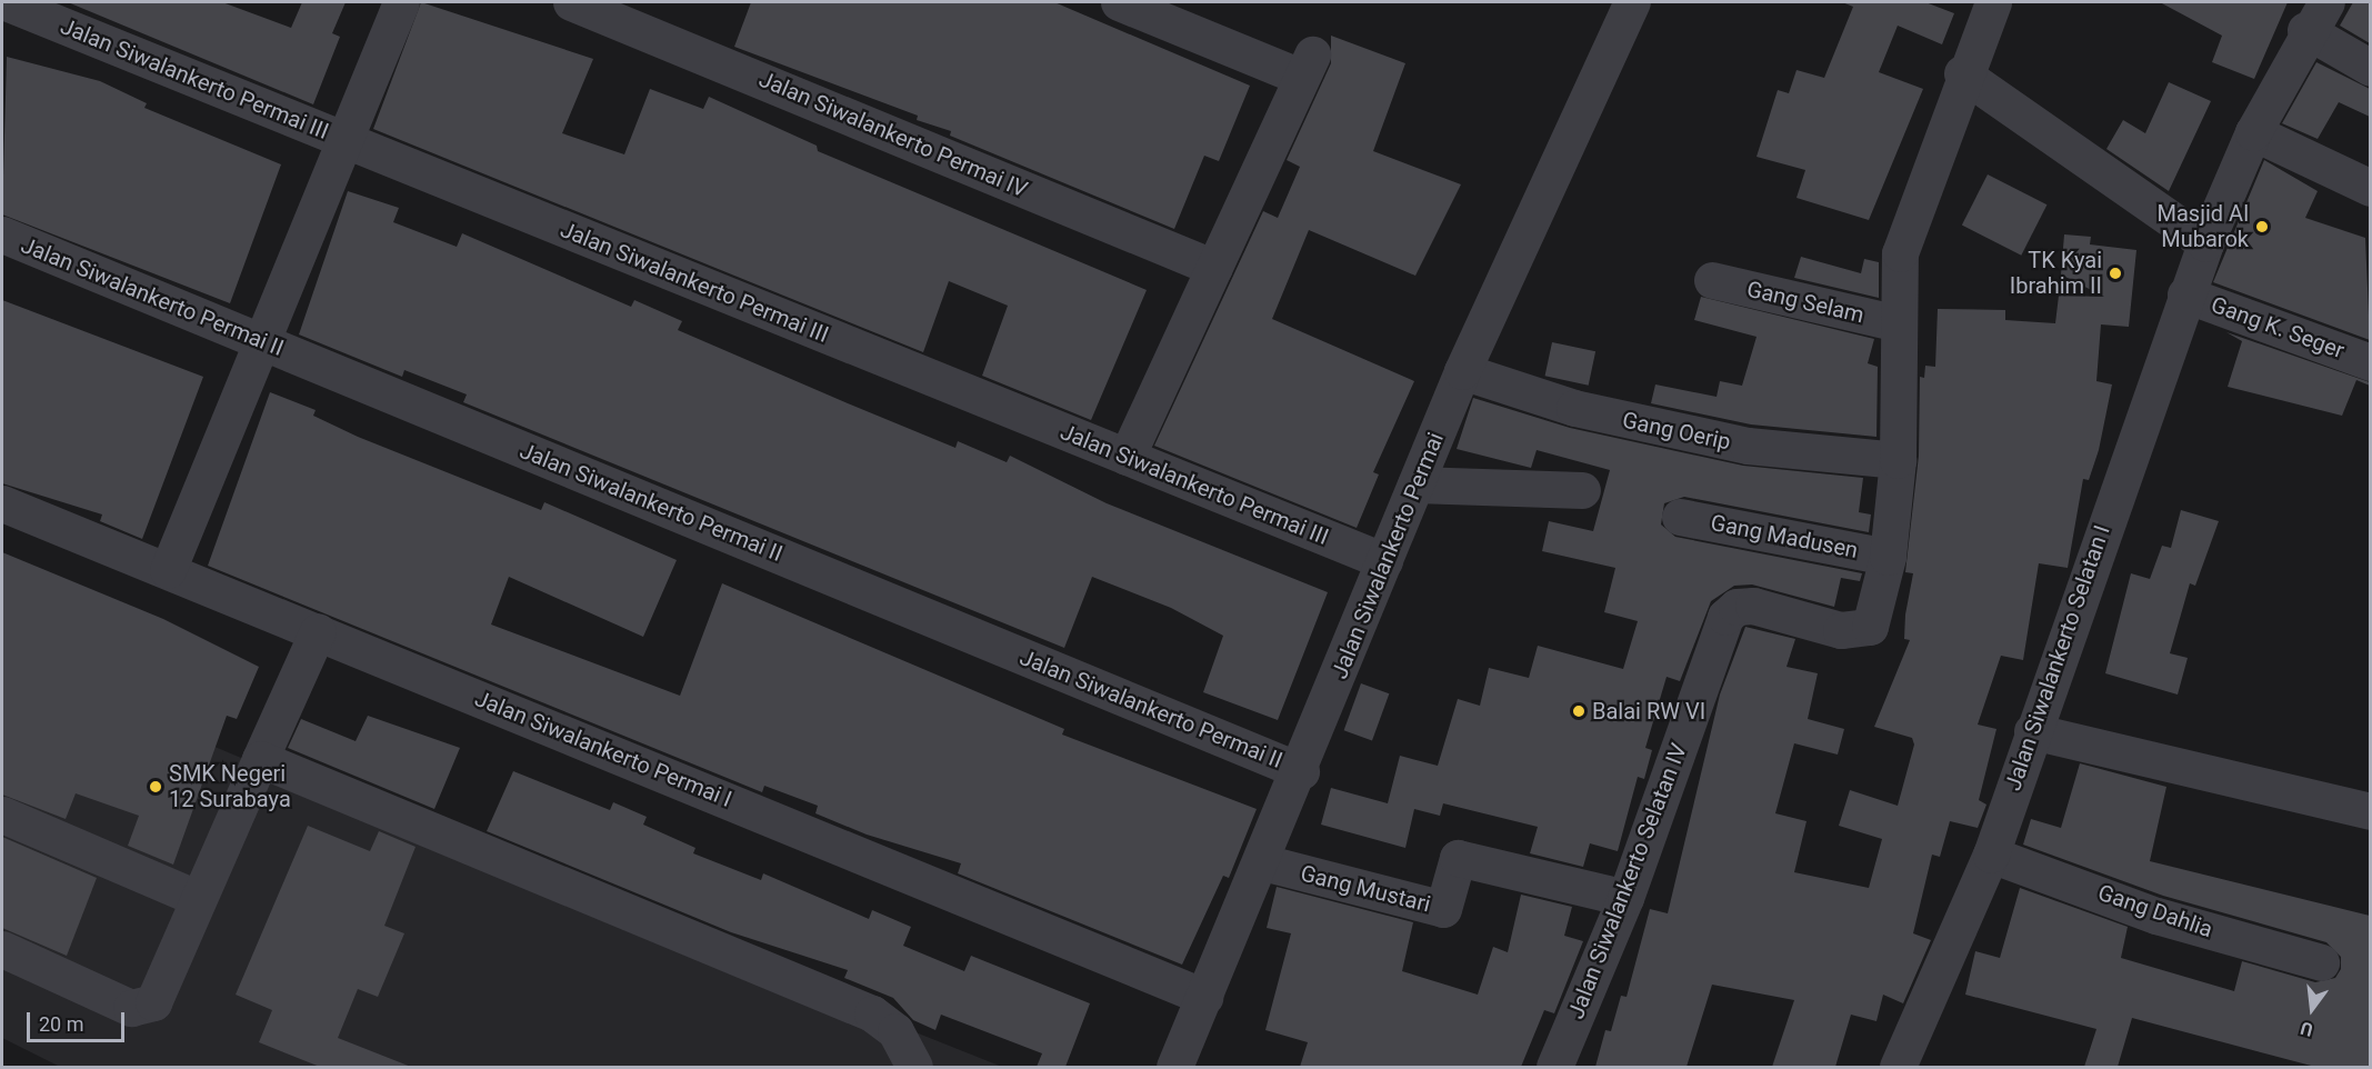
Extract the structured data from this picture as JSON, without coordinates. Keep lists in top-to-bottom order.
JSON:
{
  "streets": {
    "street": [
      "Jalan Siwalankerto Permai III",
      "Jalan Siwalankerto Permai IV",
      "Jalan Siwalankerto Permai II",
      "Gang Selam",
      "Gang K. Seger",
      "Gang Oerip",
      "Gang Madusen",
      "Jalan Siwalankerto Permai",
      "Jalan Siwalankerto Selatan I",
      "Jalan Siwalankerto Permai I",
      "Jalan Siwalankerto Selatan IV",
      "Gang Mustari",
      "Gang Dahlia"
    ]
  },
  "crossings": [
    ["Jalan Siwalankerto Permai III", "Jalan Siwalankerto Permai"],
    ["Jalan Siwalankerto Permai II", "Jalan Siwalankerto Permai"],
    ["Gang Selam", "Jalan Siwalankerto Selatan IV"],
    ["Gang K. Seger", "Jalan Siwalankerto Selatan I"],
    ["Gang Oerip", "Jalan Siwalankerto Permai"],
    ["Gang Oerip", "Jalan Siwalankerto Selatan IV"],
    ["Gang Madusen", "Jalan Siwalankerto Selatan IV"],
    ["Jalan Siwalankerto Permai", "Jalan Siwalankerto Permai I"],
    ["Jalan Siwalankerto Permai", "Gang Mustari"],
    ["Jalan Siwalankerto Selatan I", "Gang Dahlia"],
    ["Jalan Siwalankerto Selatan IV", "Gang Mustari"]
  ],
  "places": [
    "Masjid Al Mubarok",
    "TK Kyai Ibrahim II",
    "Balai RW VI",
    "SMK Negeri 12 Surabaya"
  ],
  "scale_bar": "20 m",
  "north": "bottom"
}
